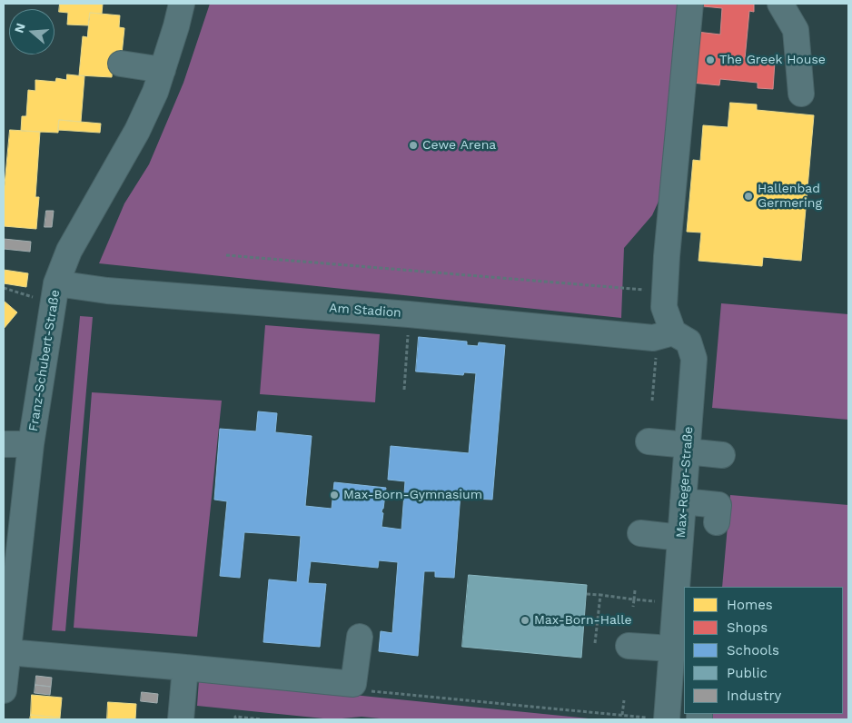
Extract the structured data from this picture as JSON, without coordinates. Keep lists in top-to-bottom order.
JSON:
{
  "streets": {
    "street": ["Am Stadion", "Franz-Schubert-Straße", "Max-Reger-Straße"]
  },
  "crossings": [
    ["Am Stadion", "Franz-Schubert-Straße"],
    ["Am Stadion", "Max-Reger-Straße"]
  ],
  "places": [
    "The Greek House",
    "Cewe Arena",
    "Hallenbad Germering",
    "Max-Born-Gymnasium",
    "Max-Born-Halle"
  ],
  "legend": [
    "Homes",
    "Shops",
    "Schools",
    "Public",
    "Industry"
  ],
  "north": "left"
}
